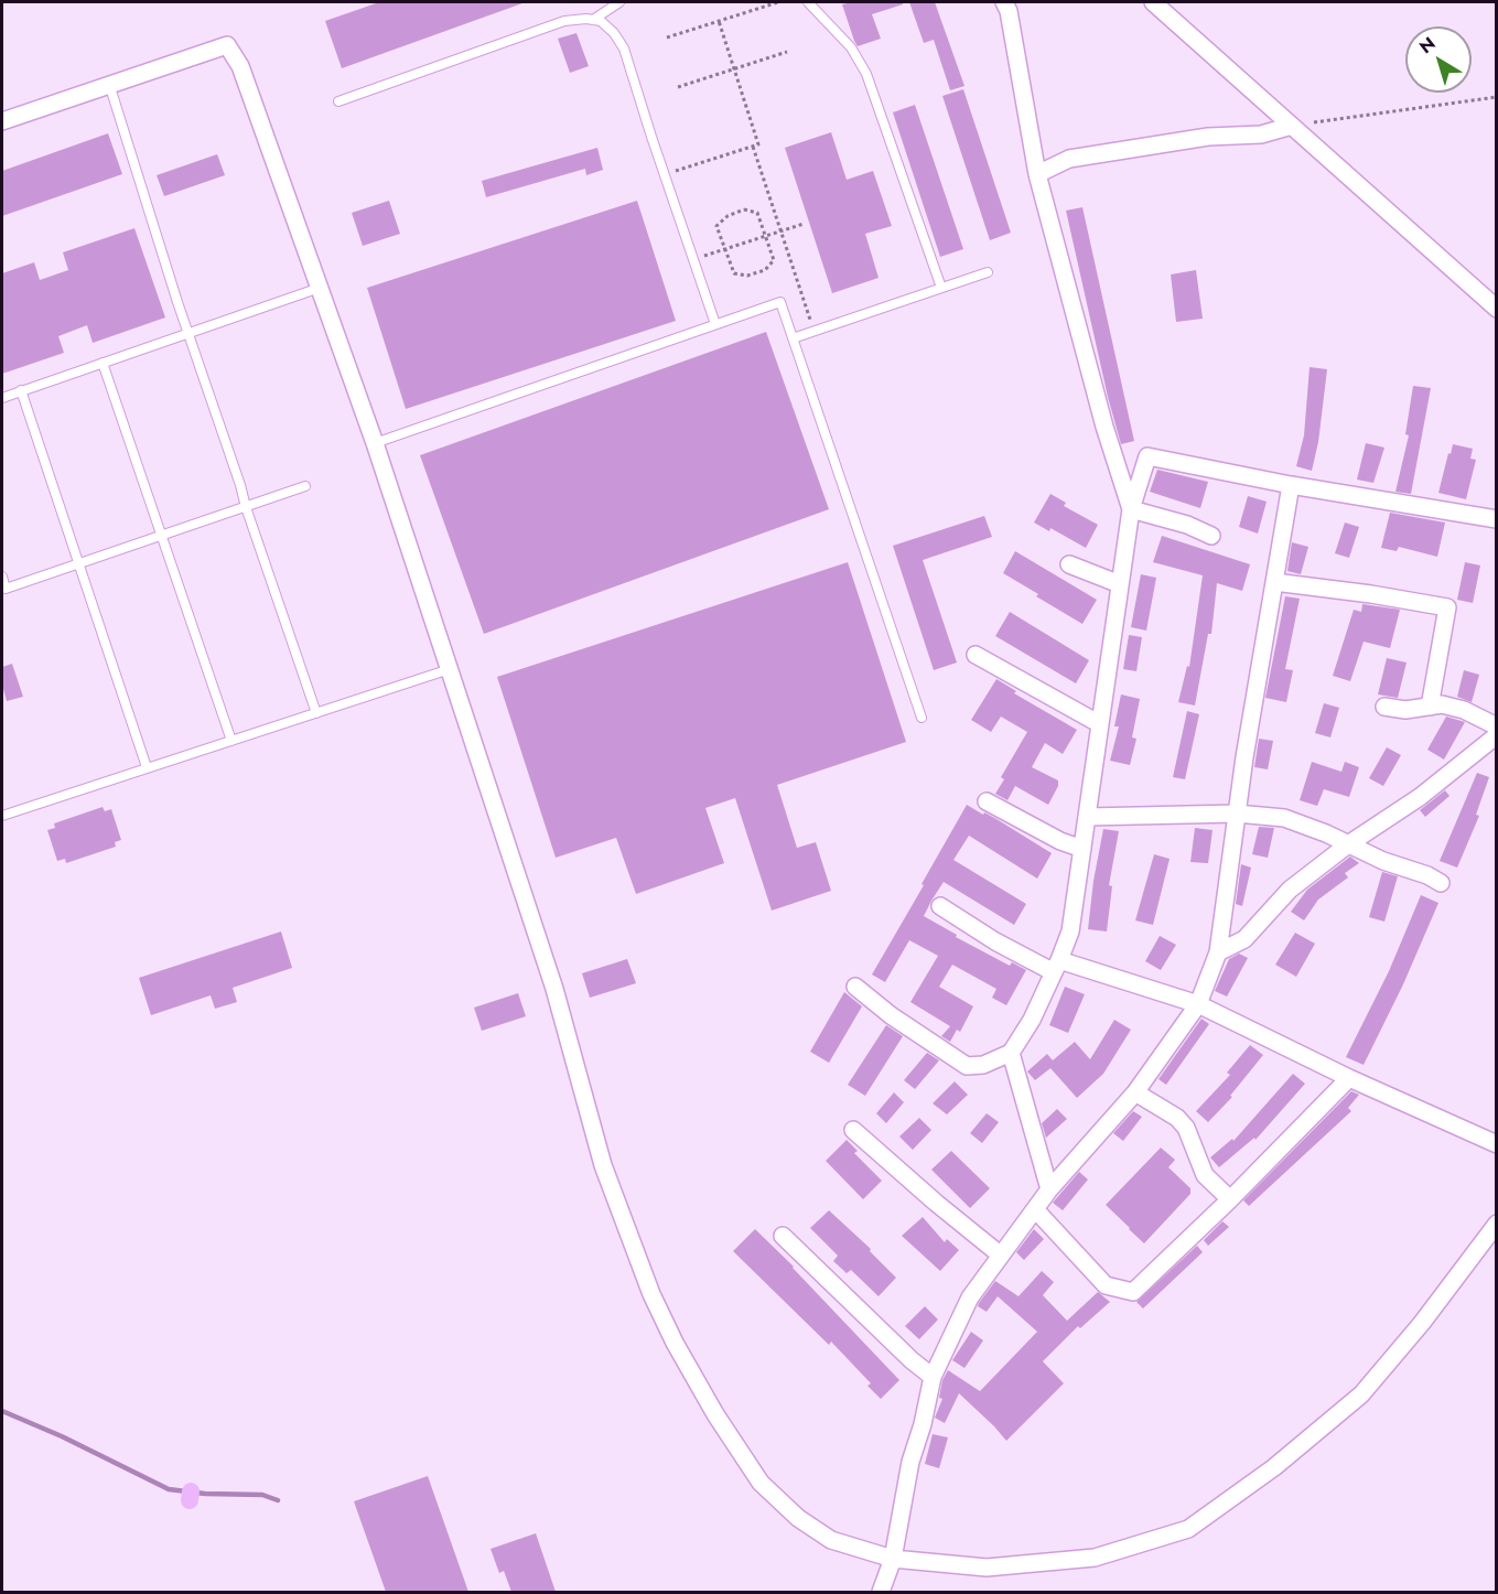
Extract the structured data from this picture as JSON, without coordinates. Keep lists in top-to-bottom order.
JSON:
{
  "north": "top left"
}
